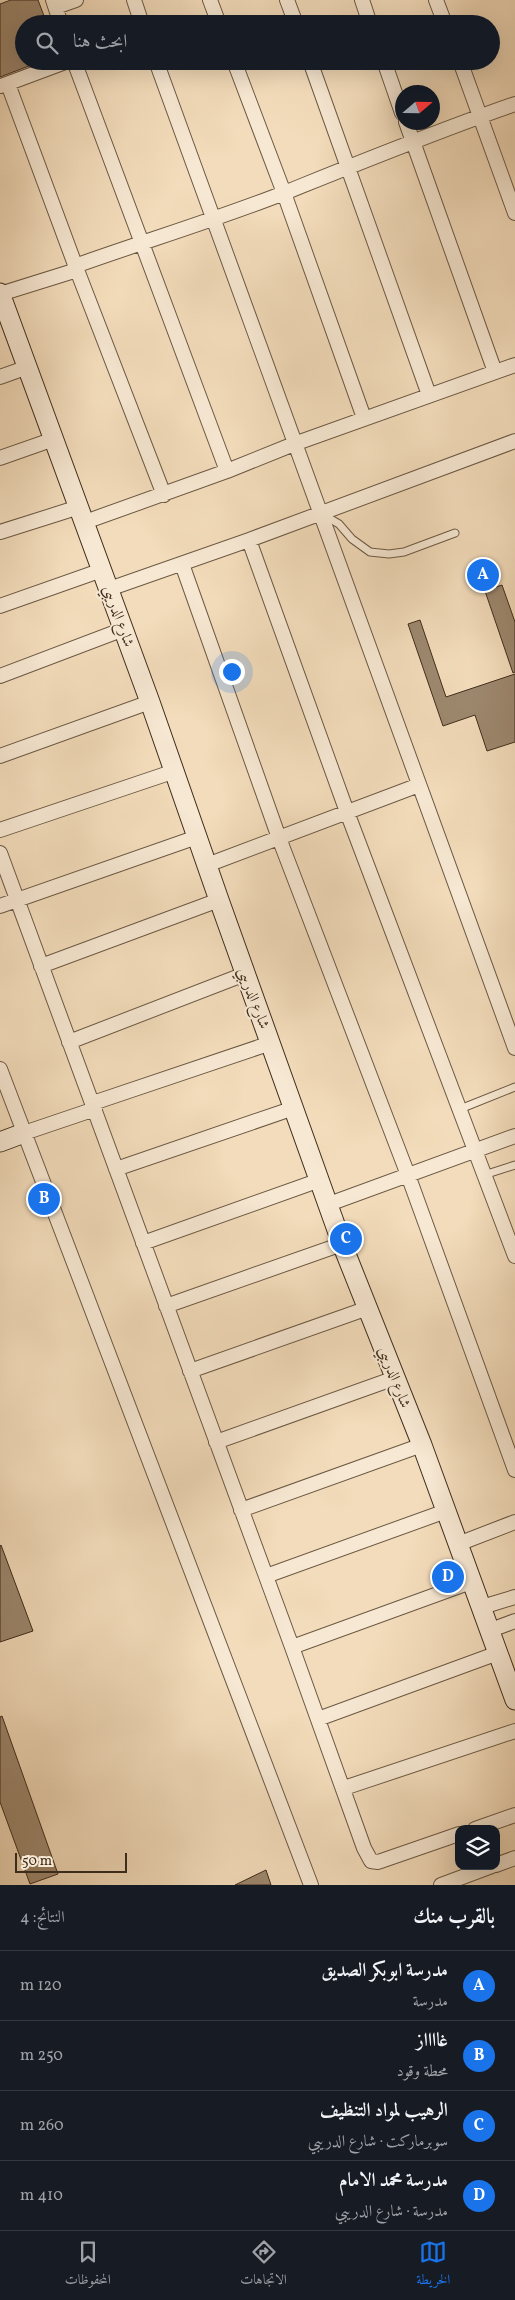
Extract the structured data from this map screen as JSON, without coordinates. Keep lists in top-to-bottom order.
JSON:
{
  "streets": {
    "street": ["شارع الدريبي"]
  },
  "scale_bar": "50 m",
  "north": "right",
  "page": {
    "search": "ابحث هنا",
    "pins": [
      "A",
      "B",
      "C",
      "D"
    ],
    "scale": "50 m",
    "heading": ["بالقرب منك", "النتائج: 4"],
    "list": [
      {
        "mark": "A",
        "name": "مدرسة ابوبكر الصديق",
        "note": "مدرسة",
        "value": "120 m"
      },
      {
        "mark": "B",
        "name": "غااااز",
        "note": "محطة وقود",
        "value": "250 m"
      },
      {
        "mark": "C",
        "name": "الرهيب لمواد التنظيف",
        "note": "سوبرماركت · شارع الدريبي",
        "value": "260 m"
      },
      {
        "mark": "D",
        "name": "مدرسة محمد الامام",
        "note": "مدرسة · شارع الدريبي",
        "value": "410 m"
      }
    ],
    "nav": ["الخريطة", "الاتجاهات", "المحفوظات"]
  }
}
